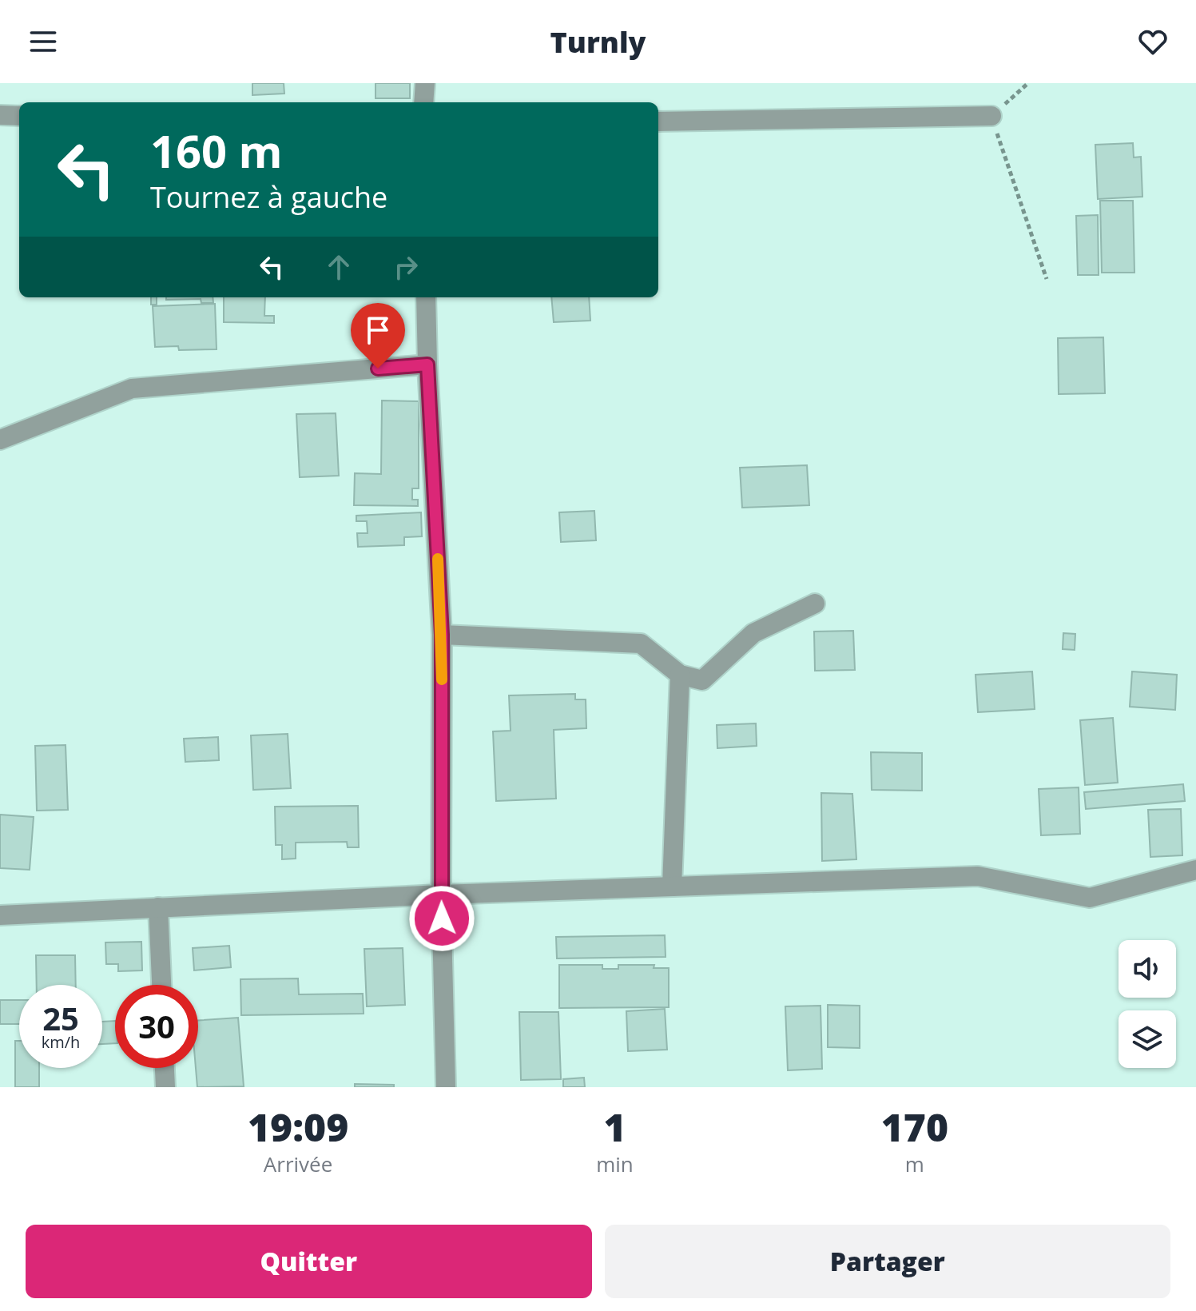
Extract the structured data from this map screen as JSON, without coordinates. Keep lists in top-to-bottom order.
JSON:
{
  "page": {
    "header": "Turnly",
    "turn": ["160 m", "Tournez à gauche"],
    "speed": "25 km/h",
    "limit": "30",
    "eta": [
      "19:09",
      "Arrivée",
      "1",
      "min",
      "170",
      "m"
    ],
    "buttons": ["Quitter", "Partager"]
  }
}
